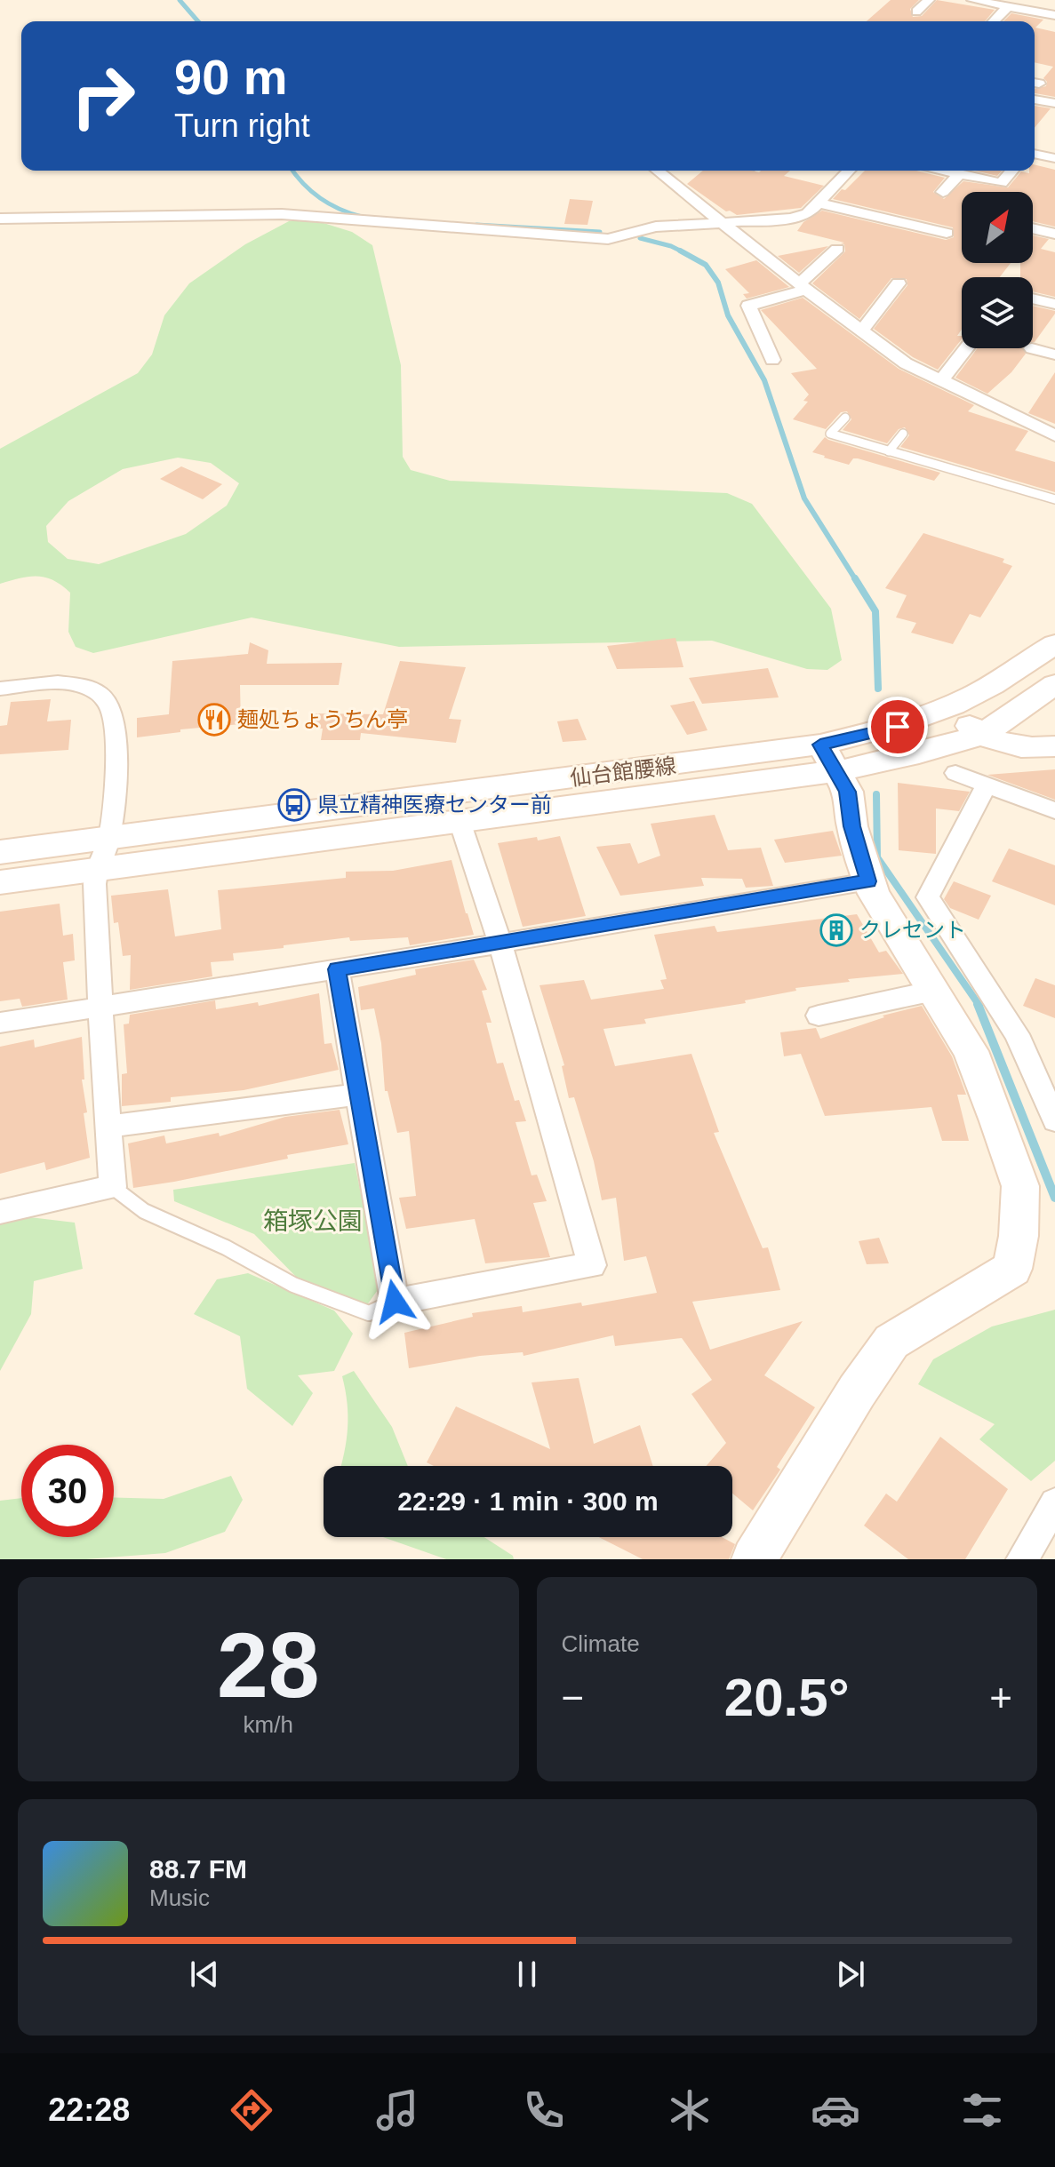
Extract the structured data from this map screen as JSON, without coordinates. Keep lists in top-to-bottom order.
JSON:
{
  "streets": {
    "main road": ["仙台館腰線"]
  },
  "parks": ["箱塚公園"],
  "places": {
    "restaurant": ["麺処ちょうちん亭"],
    "bus stop": ["県立精神医療センター前"],
    "building": ["クレセント"]
  },
  "north": "top right",
  "page": {
    "turn": ["90 m", "Turn right"],
    "limit": "30",
    "trip": "22:29 · 1 min · 300 m",
    "tile": [
      ["28", "km/h"],
      "Climate"
    ],
    "heat": ["−", "20.5°", "+"],
    "song": ["88.7 FM", "Music"],
    "tabs": "22:28"
  }
}
